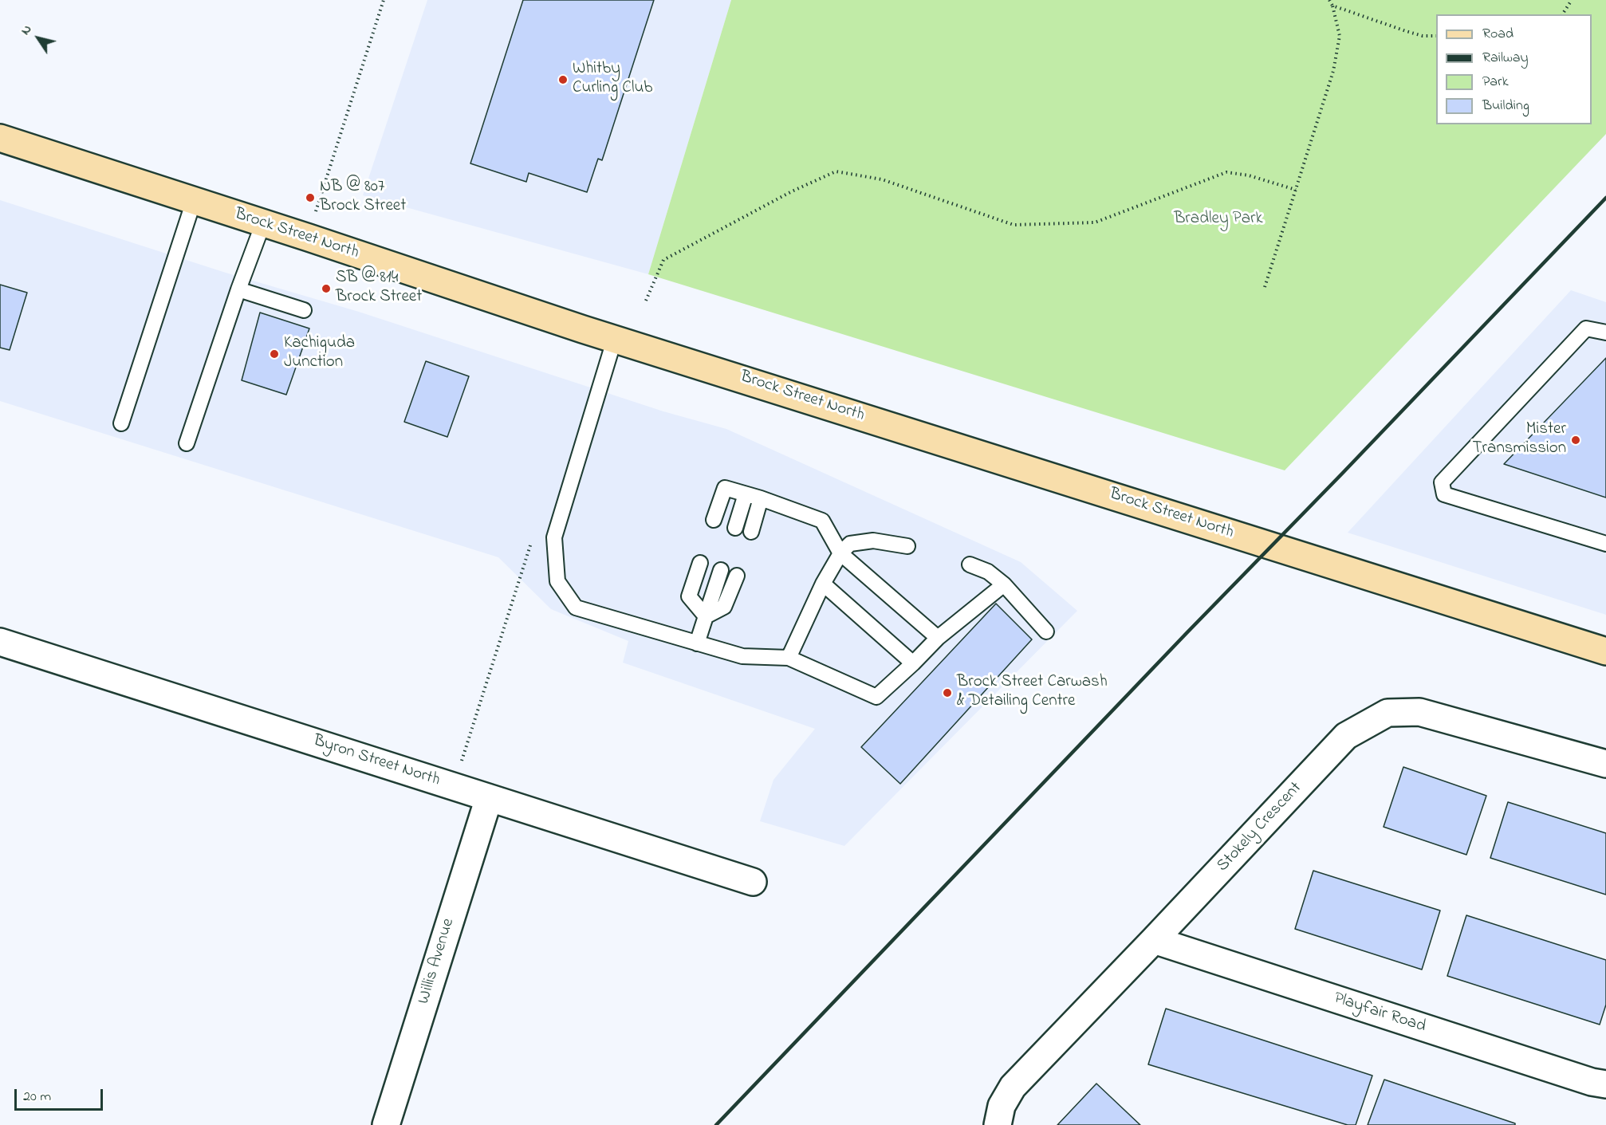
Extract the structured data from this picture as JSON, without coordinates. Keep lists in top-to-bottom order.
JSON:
{
  "streets": {
    "main road": ["Brock Street North"],
    "street": [
      "Byron Street North",
      "Stokely Crescent",
      "Willis Avenue",
      "Playfair Road"
    ]
  },
  "crossings": [
    ["Byron Street North", "Willis Avenue"],
    ["Stokely Crescent", "Playfair Road"]
  ],
  "parks": ["Bradley Park"],
  "places": [
    "Whitby Curling Club",
    "NB @ 807 Brock Street",
    "SB @ 814 Brock Street",
    "Kachiguda Junction",
    "Mister Transmission",
    "Brock Street Carwash & Detailing Centre"
  ],
  "legend": [
    "Road",
    "Railway",
    "Park",
    "Building"
  ],
  "scale_bar": "20 m",
  "north": "top left"
}
